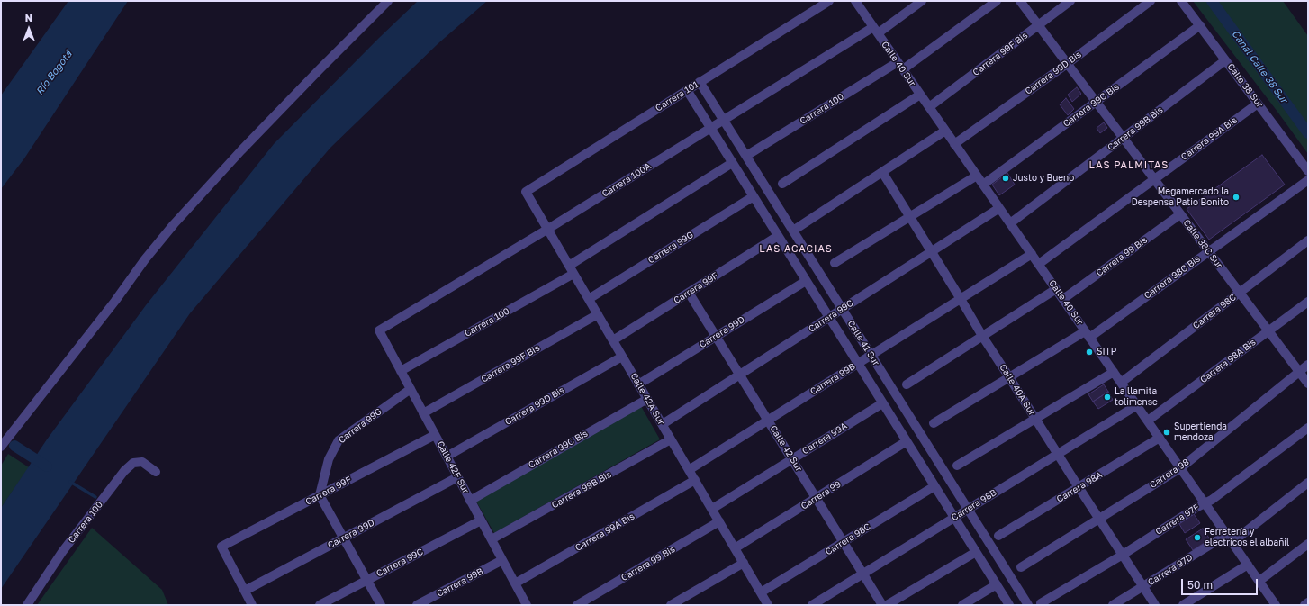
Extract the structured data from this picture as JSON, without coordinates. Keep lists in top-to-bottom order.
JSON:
{
  "streets": {
    "street": [
      "Carrera 99F Bis",
      "Calle 40 Sur",
      "Carrera 99D Bis",
      "Calle 38 Sur",
      "Carrera 101",
      "Carrera 99C Bis",
      "Carrera 100",
      "Carrera 99B Bis",
      "Carrera 99A Bis",
      "Carrera 100A",
      "Calle 38C Sur",
      "Carrera 99G",
      "Carrera 99 Bis",
      "Carrera 98C Bis",
      "Carrera 99F",
      "Carrera 98C",
      "Carrera 99C",
      "Carrera 99D",
      "Calle 41 Sur",
      "Carrera 98A Bis",
      "Carrera 99B",
      "Calle 40A Sur",
      "Calle 42A Sur",
      "Carrera 99A",
      "Calle 42 Sur",
      "Calle 42F Sur",
      "Carrera 98",
      "Carrera 98A",
      "Carrera 99",
      "Carrera 98B",
      "Carrera 97F",
      "Carrera 97D"
    ]
  },
  "crossings": [
    ["Carrera 99F Bis", "Calle 40 Sur"],
    ["Carrera 99F Bis", "Calle 38C Sur"],
    ["Carrera 99F Bis", "Calle 42A Sur"],
    ["Carrera 99F Bis", "Calle 42F Sur"],
    ["Calle 40 Sur", "Carrera 99D Bis"],
    ["Calle 40 Sur", "Carrera 99C Bis"],
    ["Calle 40 Sur", "Carrera 100"],
    ["Calle 40 Sur", "Carrera 99B Bis"],
    ["Calle 40 Sur", "Carrera 99A Bis"],
    ["Calle 40 Sur", "Carrera 100A"],
    ["Calle 40 Sur", "Carrera 99 Bis"],
    ["Calle 40 Sur", "Carrera 98C Bis"],
    ["Calle 40 Sur", "Carrera 98C"],
    ["Calle 40 Sur", "Carrera 99C"],
    ["Calle 40 Sur", "Carrera 98A Bis"],
    ["Calle 40 Sur", "Carrera 99B"],
    ["Calle 40 Sur", "Carrera 98"],
    ["Calle 40 Sur", "Carrera 98A"],
    ["Calle 40 Sur", "Carrera 98B"],
    ["Calle 40 Sur", "Carrera 97F"],
    ["Calle 40 Sur", "Carrera 97D"],
    ["Carrera 99D Bis", "Calle 38C Sur"],
    ["Carrera 99D Bis", "Calle 42A Sur"],
    ["Carrera 99D Bis", "Calle 42F Sur"],
    ["Calle 38 Sur", "Carrera 99C Bis"],
    ["Calle 38 Sur", "Carrera 99B Bis"],
    ["Calle 38 Sur", "Carrera 99A Bis"],
    ["Carrera 101", "Calle 41 Sur"],
    ["Carrera 101", "Calle 42A Sur"],
    ["Carrera 99C Bis", "Calle 38C Sur"],
    ["Carrera 99C Bis", "Calle 42A Sur"],
    ["Carrera 99C Bis", "Calle 42F Sur"],
    ["Carrera 100", "Calle 41 Sur"],
    ["Carrera 100", "Calle 42A Sur"],
    ["Carrera 100", "Calle 42F Sur"],
    ["Carrera 99B Bis", "Calle 38C Sur"],
    ["Carrera 99B Bis", "Calle 42A Sur"],
    ["Carrera 99B Bis", "Calle 42F Sur"],
    ["Carrera 99A Bis", "Calle 38C Sur"],
    ["Carrera 99A Bis", "Calle 42A Sur"],
    ["Carrera 99A Bis", "Calle 42F Sur"],
    ["Carrera 100A", "Calle 41 Sur"],
    ["Carrera 100A", "Calle 42A Sur"],
    ["Carrera 100A", "Calle 42F Sur"],
    ["Calle 38C Sur", "Carrera 99 Bis"],
    ["Calle 38C Sur", "Carrera 98C Bis"],
    ["Calle 38C Sur", "Carrera 98C"],
    ["Calle 38C Sur", "Carrera 98A Bis"],
    ["Calle 38C Sur", "Carrera 98"],
    ["Carrera 99G", "Carrera 99F"],
    ["Carrera 99G", "Calle 41 Sur"],
    ["Carrera 99G", "Calle 42A Sur"],
    ["Carrera 99G", "Calle 42F Sur"],
    ["Carrera 99 Bis", "Calle 42A Sur"],
    ["Carrera 99F", "Carrera 99D"],
    ["Carrera 99F", "Calle 41 Sur"],
    ["Carrera 99F", "Calle 42A Sur"],
    ["Carrera 99F", "Calle 42 Sur"],
    ["Carrera 99F", "Calle 42F Sur"],
    ["Carrera 98C", "Calle 41 Sur"],
    ["Carrera 98C", "Calle 42A Sur"],
    ["Carrera 98C", "Calle 42 Sur"],
    ["Carrera 99C", "Calle 41 Sur"],
    ["Carrera 99C", "Calle 40A Sur"],
    ["Carrera 99C", "Calle 42A Sur"],
    ["Carrera 99C", "Calle 42 Sur"],
    ["Carrera 99C", "Calle 42F Sur"],
    ["Carrera 99D", "Calle 41 Sur"],
    ["Carrera 99D", "Calle 42A Sur"],
    ["Carrera 99D", "Calle 42 Sur"],
    ["Carrera 99D", "Calle 42F Sur"],
    ["Calle 41 Sur", "Carrera 99B"],
    ["Calle 41 Sur", "Carrera 99A"],
    ["Calle 41 Sur", "Carrera 99"],
    ["Calle 41 Sur", "Carrera 98B"],
    ["Carrera 99B", "Calle 40A Sur"],
    ["Carrera 99B", "Calle 42A Sur"],
    ["Carrera 99B", "Calle 42 Sur"],
    ["Carrera 99B", "Calle 42F Sur"],
    ["Calle 40A Sur", "Carrera 98"],
    ["Calle 40A Sur", "Carrera 98A"],
    ["Calle 40A Sur", "Carrera 98B"],
    ["Calle 40A Sur", "Carrera 97F"],
    ["Calle 40A Sur", "Carrera 97D"],
    ["Calle 42A Sur", "Carrera 99A"],
    ["Calle 42A Sur", "Carrera 99"],
    ["Carrera 99A", "Calle 42 Sur"],
    ["Calle 42 Sur", "Carrera 99"],
    ["Calle 42 Sur", "Carrera 98B"]
  ],
  "districts": ["LAS PALMITAS", "LAS ACACIAS"],
  "water": ["Canal Calle 38 Sur", "Río Bogotá"],
  "places": [
    "Justo y Bueno",
    "Megamercado la Despensa Patio Bonito",
    "SITP",
    "La llamita tolimense",
    "Supertienda mendoza",
    "Ferretería y electricos el albañil"
  ],
  "scale_bar": "50 m",
  "north": "top"
}
